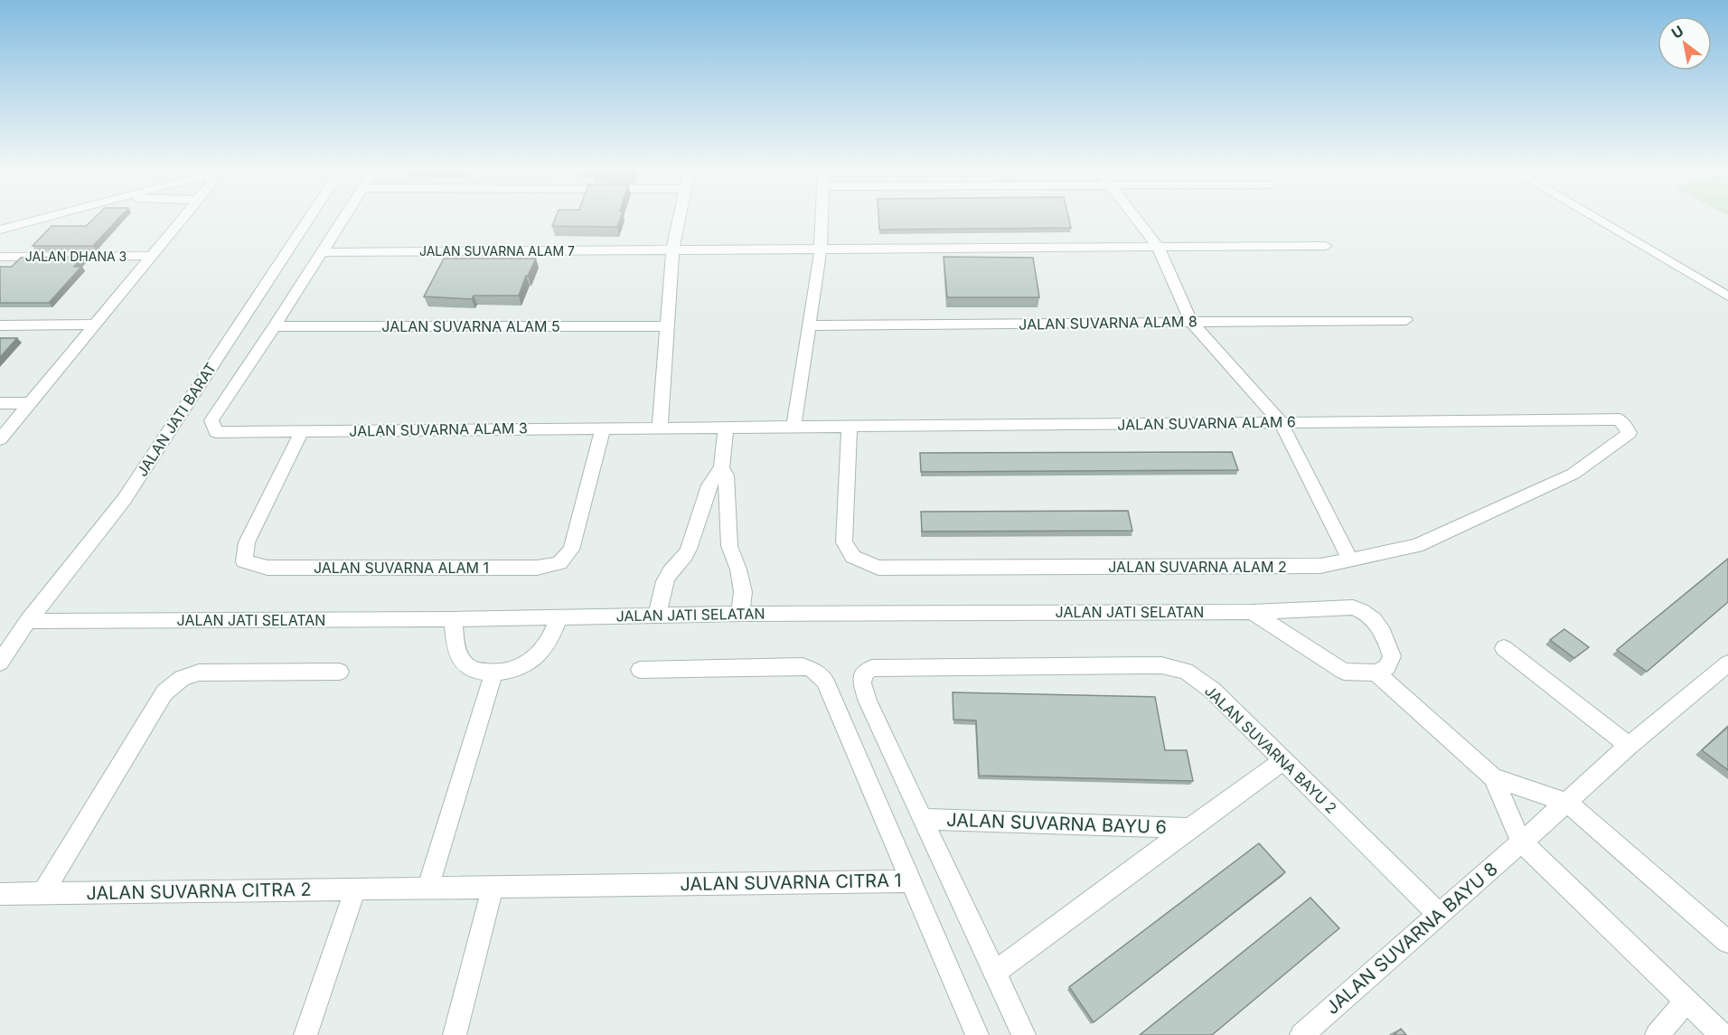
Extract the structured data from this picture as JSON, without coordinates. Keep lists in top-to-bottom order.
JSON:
{
  "streets": {
    "street": [
      "JALAN SUVARNA ALAM 7",
      "JALAN DHANA 3",
      "JALAN SUVARNA ALAM 8",
      "JALAN SUVARNA ALAM 5",
      "JALAN JATI BARAT",
      "JALAN SUVARNA ALAM 6",
      "JALAN SUVARNA ALAM 3",
      "JALAN SUVARNA ALAM 2",
      "JALAN SUVARNA ALAM 1",
      "JALAN JATI SELATAN",
      "JALAN SUVARNA BAYU 2",
      "JALAN SUVARNA BAYU 6",
      "JALAN SUVARNA CITRA 1",
      "JALAN SUVARNA CITRA 2",
      "JALAN SUVARNA BAYU 8"
    ]
  },
  "crossings": [
    ["JALAN SUVARNA ALAM 5", "JALAN SUVARNA ALAM 3"],
    ["JALAN JATI BARAT", "JALAN JATI SELATAN"],
    ["JALAN SUVARNA ALAM 6", "JALAN SUVARNA ALAM 3"],
    ["JALAN SUVARNA ALAM 6", "JALAN SUVARNA ALAM 2"],
    ["JALAN SUVARNA ALAM 3", "JALAN SUVARNA ALAM 1"],
    ["JALAN SUVARNA BAYU 2", "JALAN SUVARNA BAYU 6"],
    ["JALAN SUVARNA BAYU 2", "JALAN SUVARNA BAYU 8"],
    ["JALAN SUVARNA CITRA 1", "JALAN SUVARNA CITRA 2"]
  ],
  "north": "top left"
}
